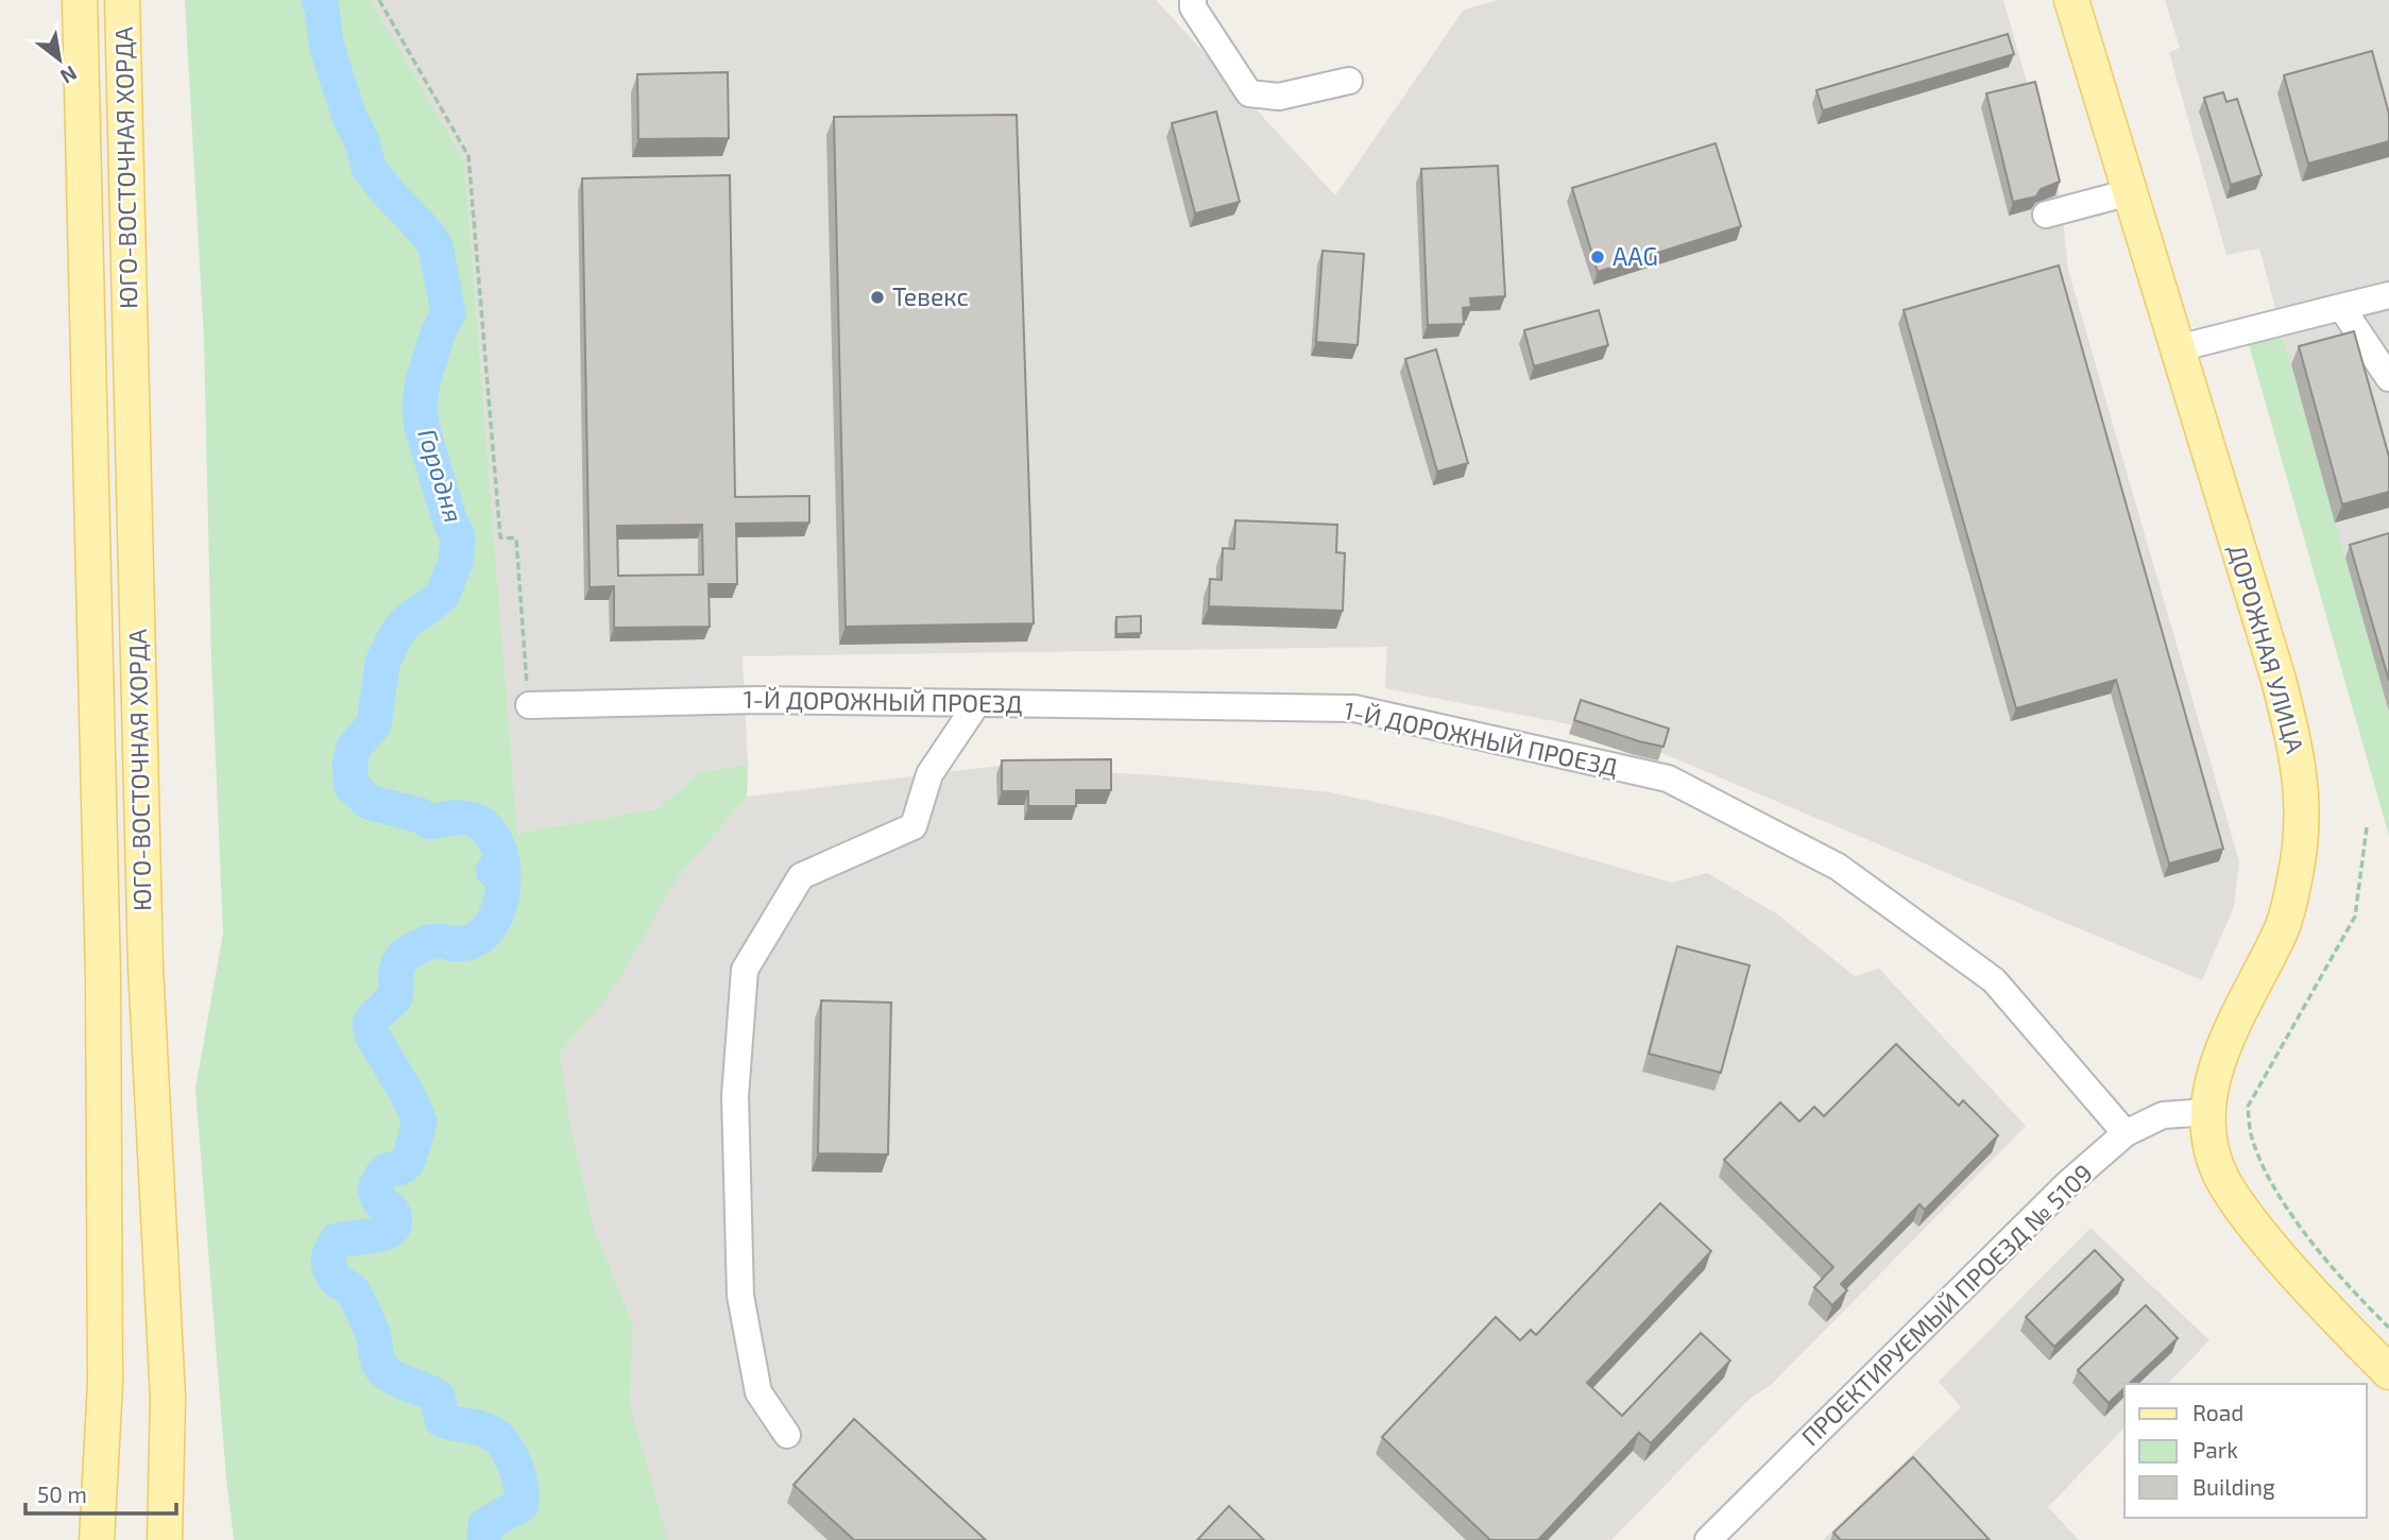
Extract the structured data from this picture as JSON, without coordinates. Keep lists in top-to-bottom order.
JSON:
{
  "streets": {
    "main road": ["ЮГО-ВОСТОЧНАЯ ХОРДА", "ДОРОЖНАЯ УЛИЦА"],
    "street": ["1-Й ДОРОЖНЫЙ ПРОЕЗД", "ПРОЕКТИРУЕМЫЙ ПРОЕЗД № 5109"]
  },
  "crossings": [
    ["ДОРОЖНАЯ УЛИЦА", "ПРОЕКТИРУЕМЫЙ ПРОЕЗД № 5109"],
    ["1-Й ДОРОЖНЫЙ ПРОЕЗД", "ПРОЕКТИРУЕМЫЙ ПРОЕЗД № 5109"]
  ],
  "water": ["Городня"],
  "places": ["AAG", "Тевекс"],
  "legend": ["Road", "Park", "Building"],
  "scale_bar": "50 m",
  "north": "bottom right"
}
